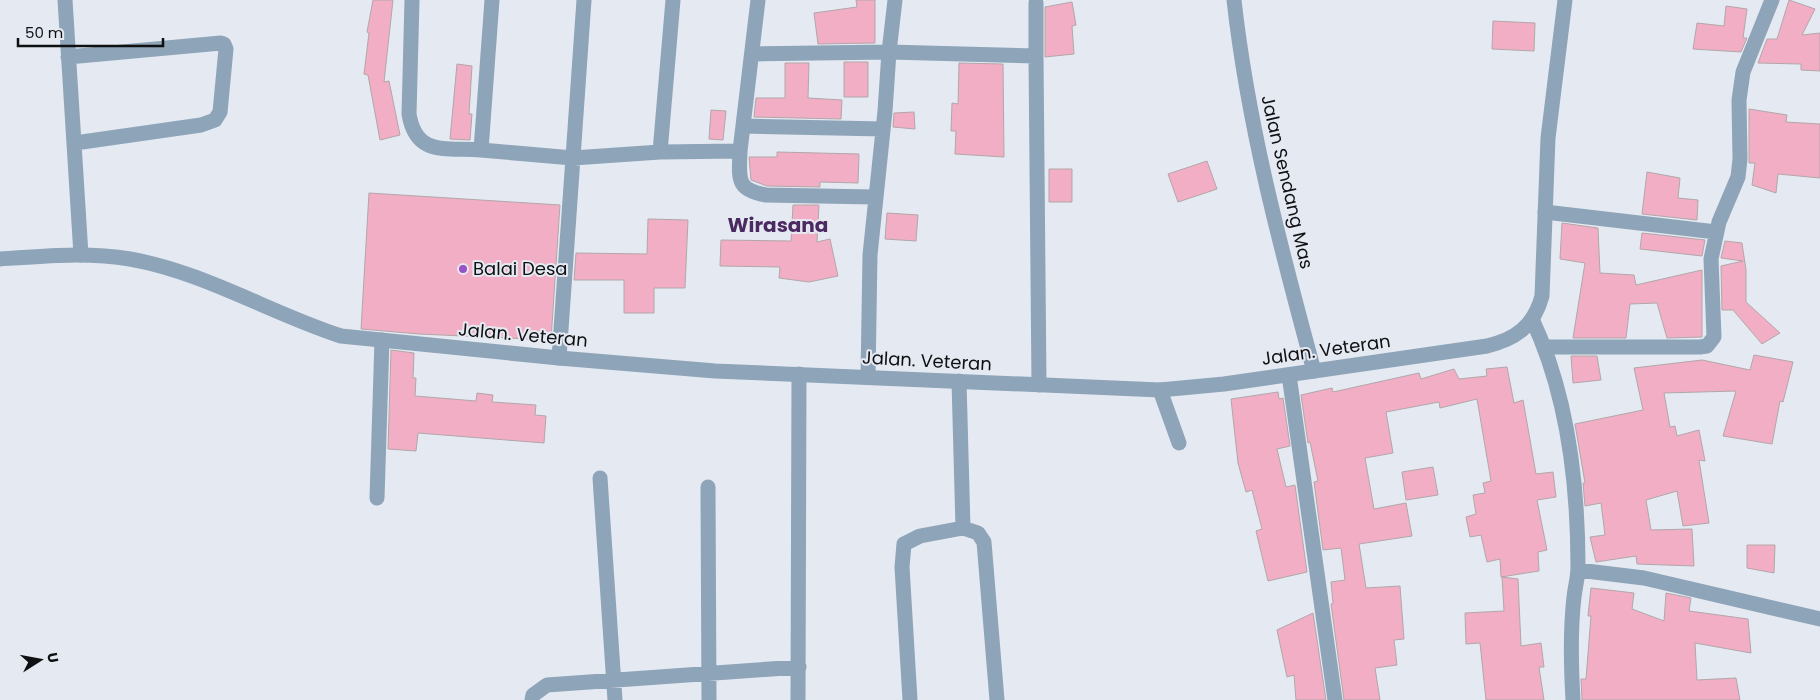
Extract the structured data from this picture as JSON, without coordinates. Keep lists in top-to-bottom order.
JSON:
{
  "streets": {
    "street": ["Jalan Sendang Mas", "Jalan. Veteran"]
  },
  "crossings": [
    ["Jalan Sendang Mas", "Jalan. Veteran"]
  ],
  "districts": ["Wirasana"],
  "places": ["Balai Desa"],
  "scale_bar": "50 m",
  "north": "right"
}
